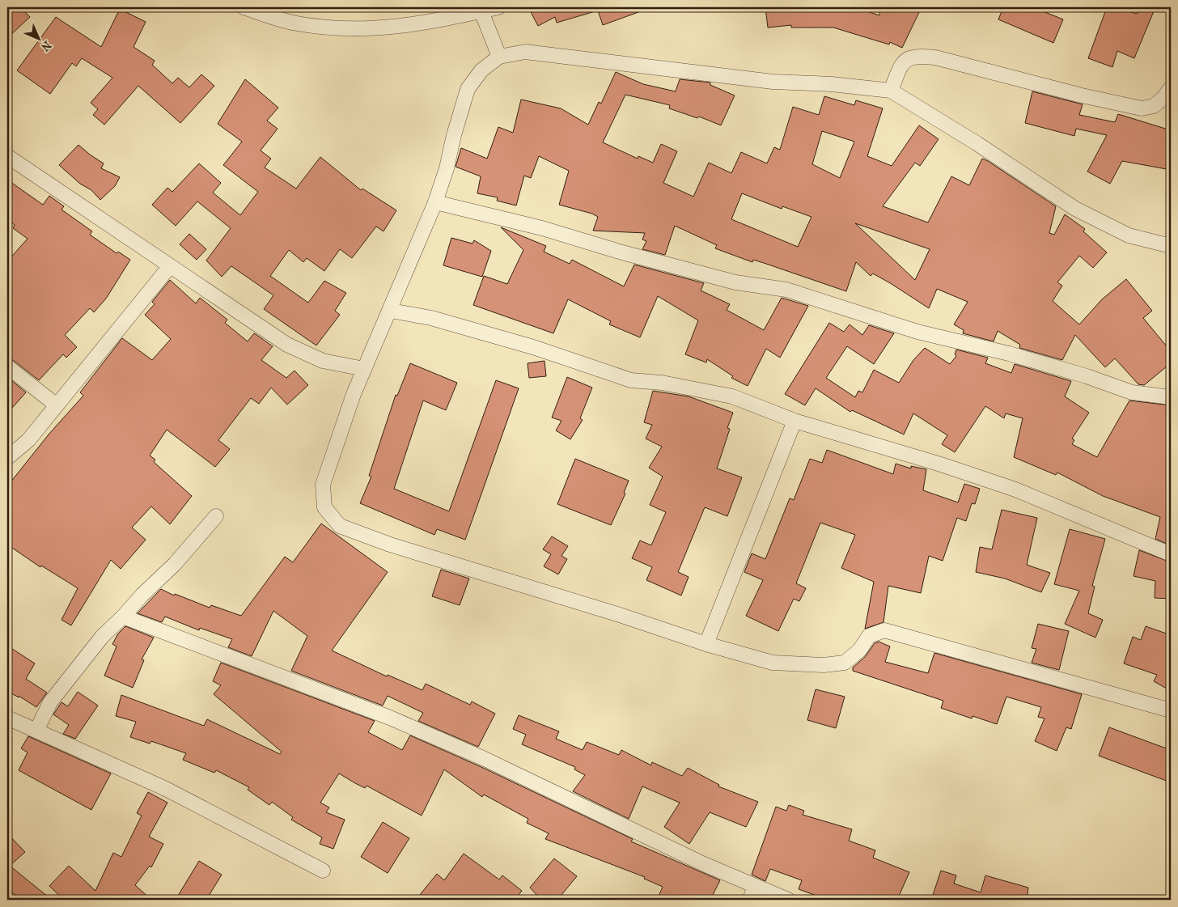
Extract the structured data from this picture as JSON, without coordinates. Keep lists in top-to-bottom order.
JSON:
{
  "north": "bottom right"
}
